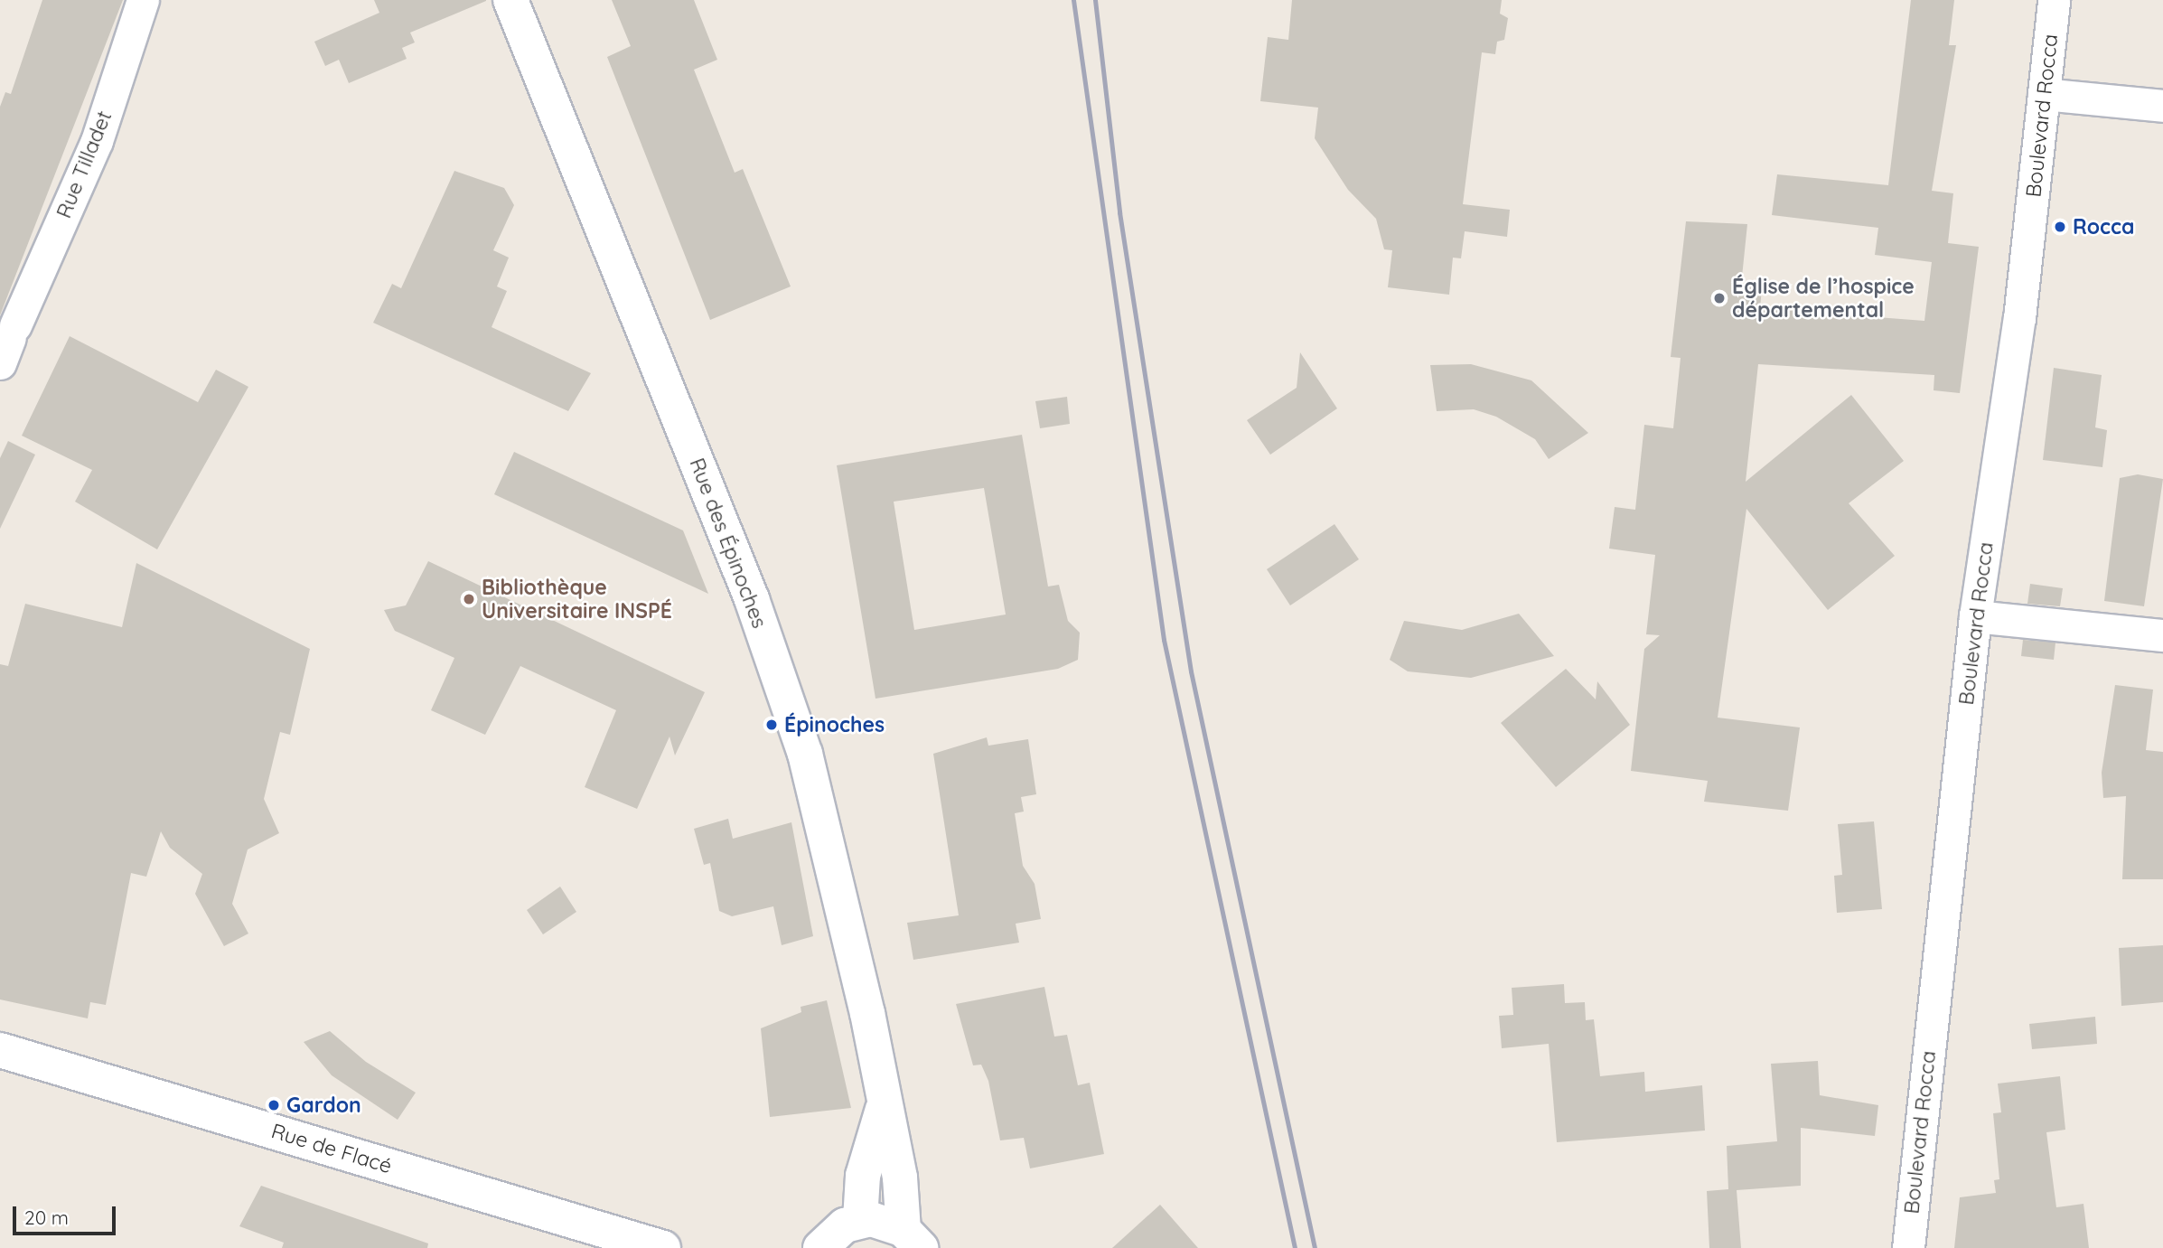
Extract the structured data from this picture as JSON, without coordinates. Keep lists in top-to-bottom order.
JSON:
{
  "streets": {
    "street": [
      "Boulevard Rocca",
      "Rue Tilladet",
      "Rue des Épinoches",
      "Rue de Flacé"
    ]
  },
  "places": [
    "Rocca",
    "Église de l’hospice départemental",
    "Bibliothèque Universitaire INSPÉ",
    "Épinoches",
    "Gardon"
  ],
  "scale_bar": "20 m"
}
